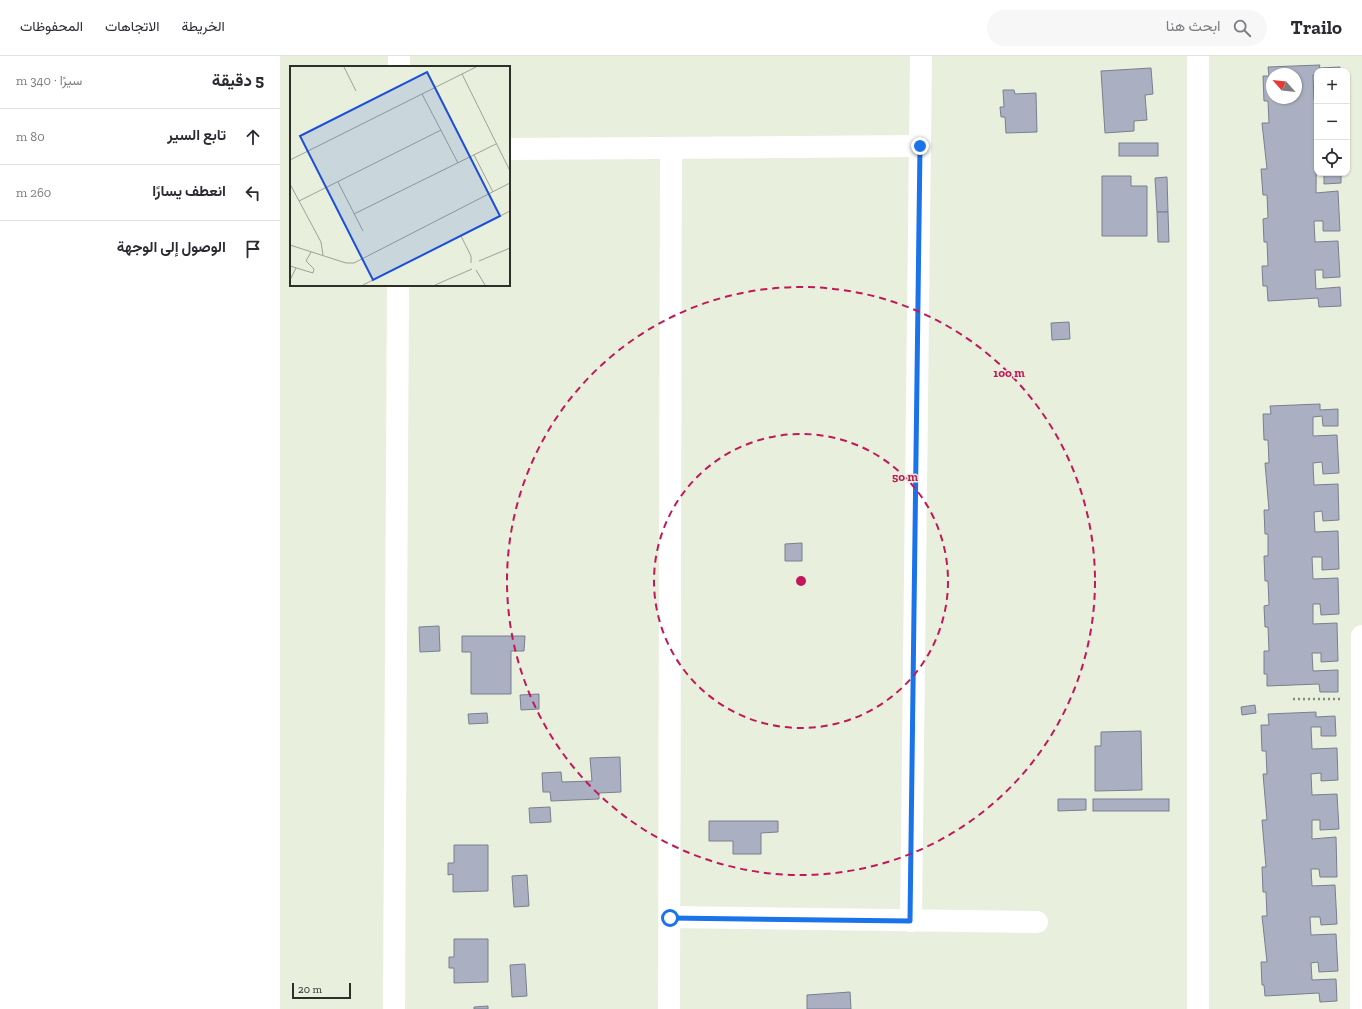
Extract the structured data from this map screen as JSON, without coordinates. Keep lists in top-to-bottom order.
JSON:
{
  "scale_bar": "20 m",
  "north": "top left",
  "page": {
    "header": "Trailo",
    "search": "ابحث هنا",
    "nav": ["الخريطة", "الاتجاهات", "المحفوظات"],
    "heading": ["5 دقيقة", "سيرًا · 340 m"],
    "map_buttons": ["+", "−"],
    "list": [
      ["تابع السير", "80 m"],
      ["انعطف يسارًا", "260 m"],
      "الوصول إلى الوجهة"
    ],
    "scale": "20 m"
  },
  "rings": ["100 m", "50 m"]
}
